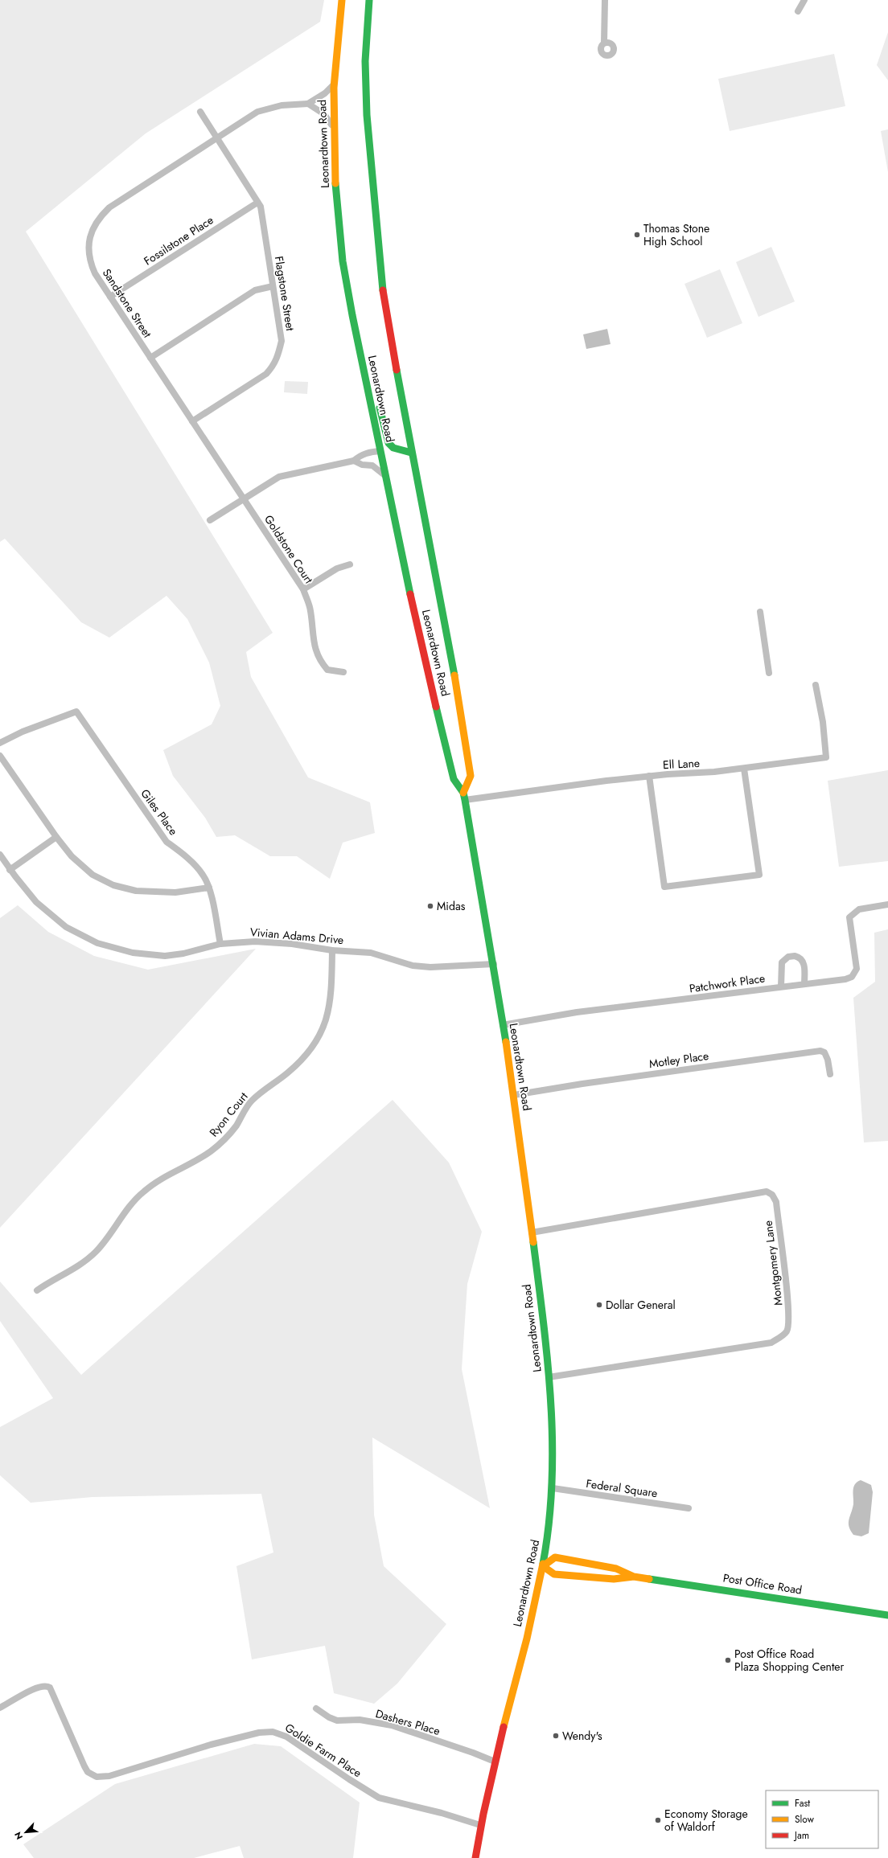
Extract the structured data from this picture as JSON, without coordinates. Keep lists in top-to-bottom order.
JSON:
{
  "streets": {
    "main road": ["Leonardtown Road", "Post Office Road"],
    "street": [
      "Fossilstone Place",
      "Flagstone Street",
      "Sandstone Street",
      "Goldstone Court",
      "Ell Lane",
      "Giles Place",
      "Vivian Adams Drive",
      "Patchwork Place",
      "Motley Place",
      "Ryon Court",
      "Montgomery Lane",
      "Federal Square",
      "Dashers Place",
      "Goldie Farm Place"
    ]
  },
  "crossings": [
    ["Leonardtown Road", "Sandstone Street"],
    ["Leonardtown Road", "Ell Lane"],
    ["Leonardtown Road", "Vivian Adams Drive"],
    ["Leonardtown Road", "Patchwork Place"],
    ["Leonardtown Road", "Motley Place"],
    ["Leonardtown Road", "Montgomery Lane"],
    ["Leonardtown Road", "Federal Square"],
    ["Leonardtown Road", "Post Office Road"],
    ["Leonardtown Road", "Dashers Place"],
    ["Leonardtown Road", "Goldie Farm Place"],
    ["Fossilstone Place", "Flagstone Street"],
    ["Fossilstone Place", "Sandstone Street"],
    ["Flagstone Street", "Sandstone Street"],
    ["Sandstone Street", "Goldstone Court"],
    ["Giles Place", "Vivian Adams Drive"],
    ["Vivian Adams Drive", "Ryon Court"]
  ],
  "places": [
    "Thomas Stone High School",
    "Midas",
    "Dollar General",
    "Post Office Road Plaza Shopping Center",
    "Wendy's",
    "Economy Storage of Waldorf"
  ],
  "legend": ["Fast", "Slow", "Jam"],
  "north": "bottom left"
}
